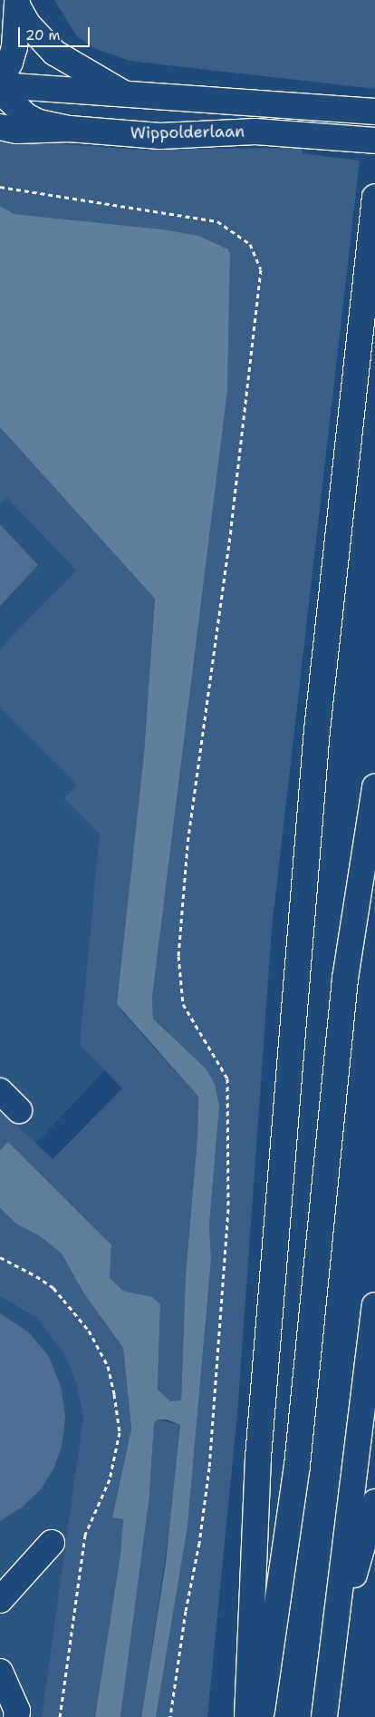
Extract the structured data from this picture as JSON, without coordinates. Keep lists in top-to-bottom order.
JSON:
{
  "streets": {
    "main road": ["Wippolderlaan"]
  },
  "scale_bar": "20 m"
}
